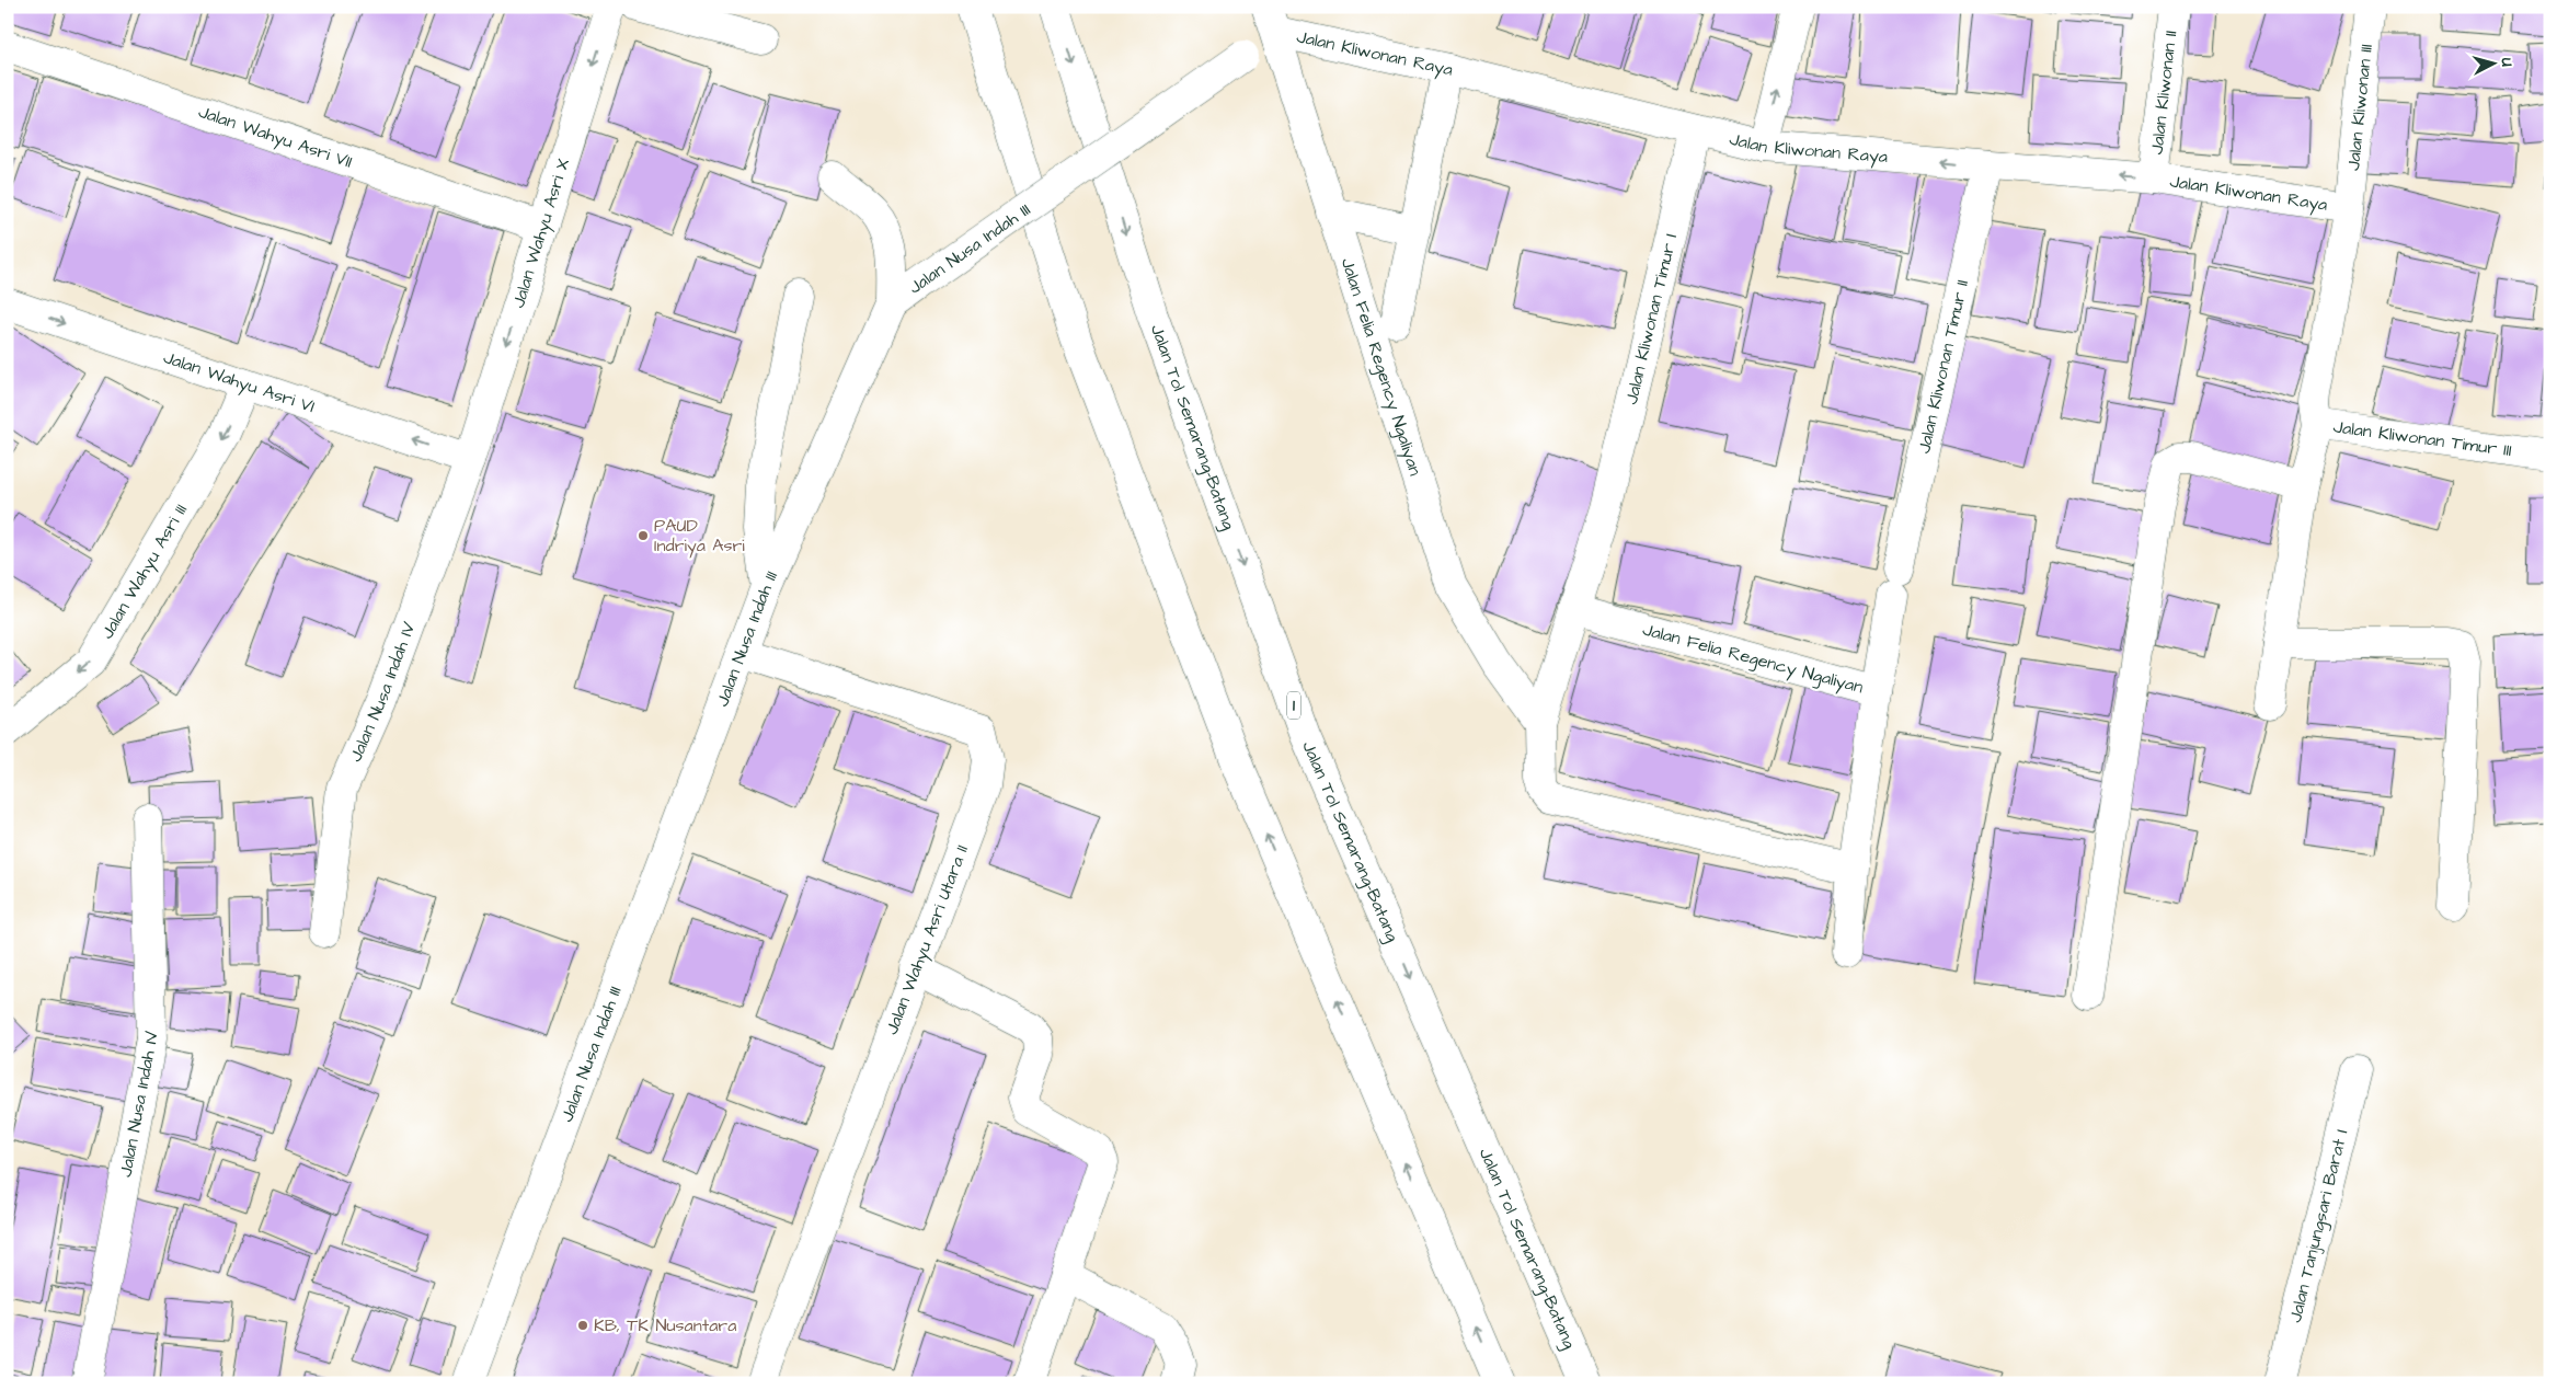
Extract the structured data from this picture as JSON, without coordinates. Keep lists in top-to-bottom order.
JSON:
{
  "streets": {
    "main road": [
      "Jalan Kliwonan Raya",
      "Jalan Kliwonan II",
      "Jalan Kliwonan III",
      "Jalan Wahyu Asri VII",
      "Jalan Wahyu Asri X",
      "Jalan Nusa Indah III",
      "Jalan Kliwonan Timur I",
      "Jalan Felia Regency Ngaliyan",
      "Jalan Kliwonan Timur II",
      "Jalan Wahyu Asri VI",
      "Jalan Tol Semarang–Batang",
      "Jalan Kliwonan Timur III",
      "Jalan Wahyu Asri III",
      "Jalan Nusa Indah IV",
      "1",
      "Jalan Wahyu Asri Utara II",
      "Jalan Tanjungsari Barat I"
    ]
  },
  "crossings": [
    ["Jalan Kliwonan Raya", "Jalan Kliwonan II"],
    ["Jalan Kliwonan Raya", "Jalan Kliwonan III"],
    ["Jalan Kliwonan Raya", "Jalan Nusa Indah III"],
    ["Jalan Kliwonan Raya", "Jalan Kliwonan Timur I"],
    ["Jalan Kliwonan Raya", "Jalan Felia Regency Ngaliyan"],
    ["Jalan Kliwonan Raya", "Jalan Kliwonan Timur II"],
    ["Jalan Kliwonan Raya", "Jalan Kliwonan Timur III"],
    ["Jalan Kliwonan III", "Jalan Kliwonan Timur III"],
    ["Jalan Wahyu Asri VII", "Jalan Wahyu Asri X"],
    ["Jalan Wahyu Asri X", "Jalan Wahyu Asri VI"],
    ["Jalan Wahyu Asri X", "Jalan Nusa Indah IV"],
    ["Jalan Nusa Indah III", "Jalan Felia Regency Ngaliyan"],
    ["Jalan Nusa Indah III", "Jalan Wahyu Asri Utara II"],
    ["Jalan Kliwonan Timur I", "Jalan Felia Regency Ngaliyan"],
    ["Jalan Felia Regency Ngaliyan", "Jalan Kliwonan Timur II"],
    ["Jalan Wahyu Asri VI", "Jalan Wahyu Asri III"],
    ["Jalan Wahyu Asri VI", "Jalan Nusa Indah IV"]
  ],
  "one_way": ["Jalan Kliwonan Raya", "Jalan Wahyu Asri X", "Jalan Wahyu Asri III"],
  "places": ["PAUD Indriya Asri", "KB, TK Nusantara"],
  "north": "right"
}
